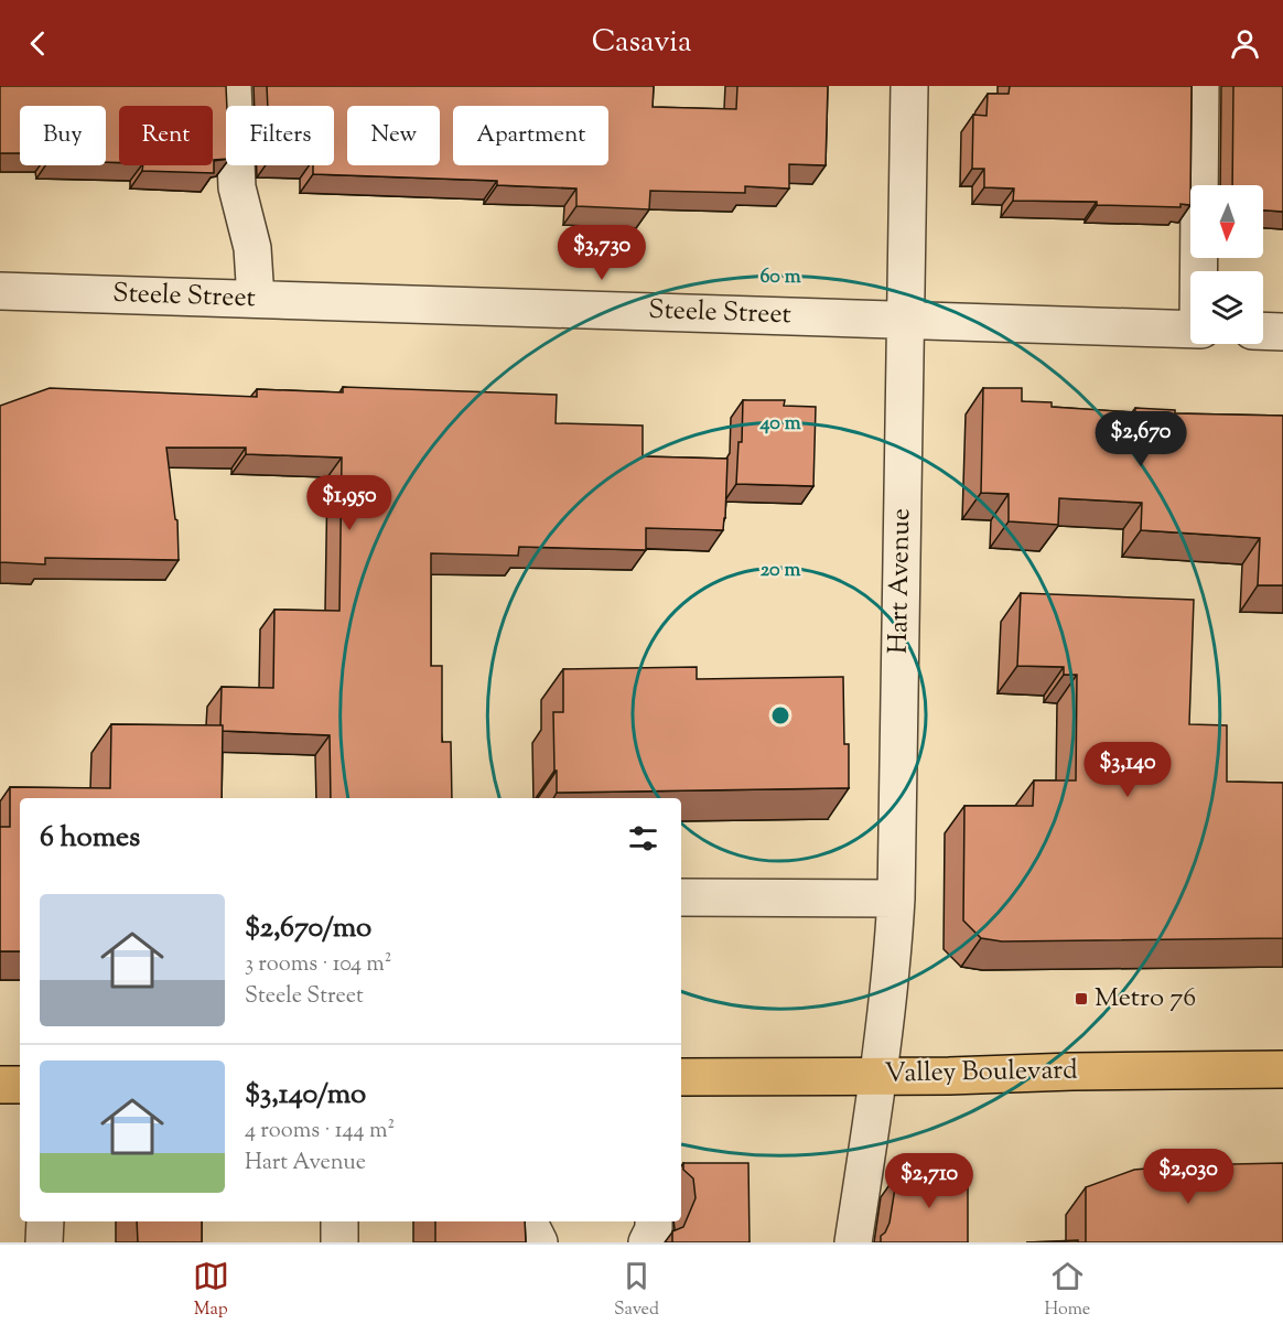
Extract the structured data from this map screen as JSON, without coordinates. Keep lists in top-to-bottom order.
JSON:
{
  "streets": {
    "main road": ["Valley Boulevard"],
    "street": ["Steele Street", "Hart Avenue"]
  },
  "crossings": [
    ["Steele Street", "Hart Avenue"],
    ["Hart Avenue", "Valley Boulevard"]
  ],
  "places": {
    "transit": ["Metro 76"]
  },
  "north": "bottom",
  "page": {
    "header": "Casavia",
    "chip": [
      "Buy",
      "Rent",
      "Filters",
      "New",
      "Apartment"
    ],
    "price": [
      "$3,730",
      "$2,670",
      "$1,950",
      "$3,140",
      "$2,030",
      "$2,710"
    ],
    "heading": "6 homes",
    "list": [
      {
        "name": "$2,670/mo",
        "note": "3 rooms · 104 m² · Steele Street"
      },
      {
        "name": "$3,140/mo",
        "note": "4 rooms · 144 m² · Hart Avenue"
      }
    ],
    "tabs": ["Map", "Saved", "Home"]
  },
  "rings": ["60 m", "40 m", "20 m"]
}
